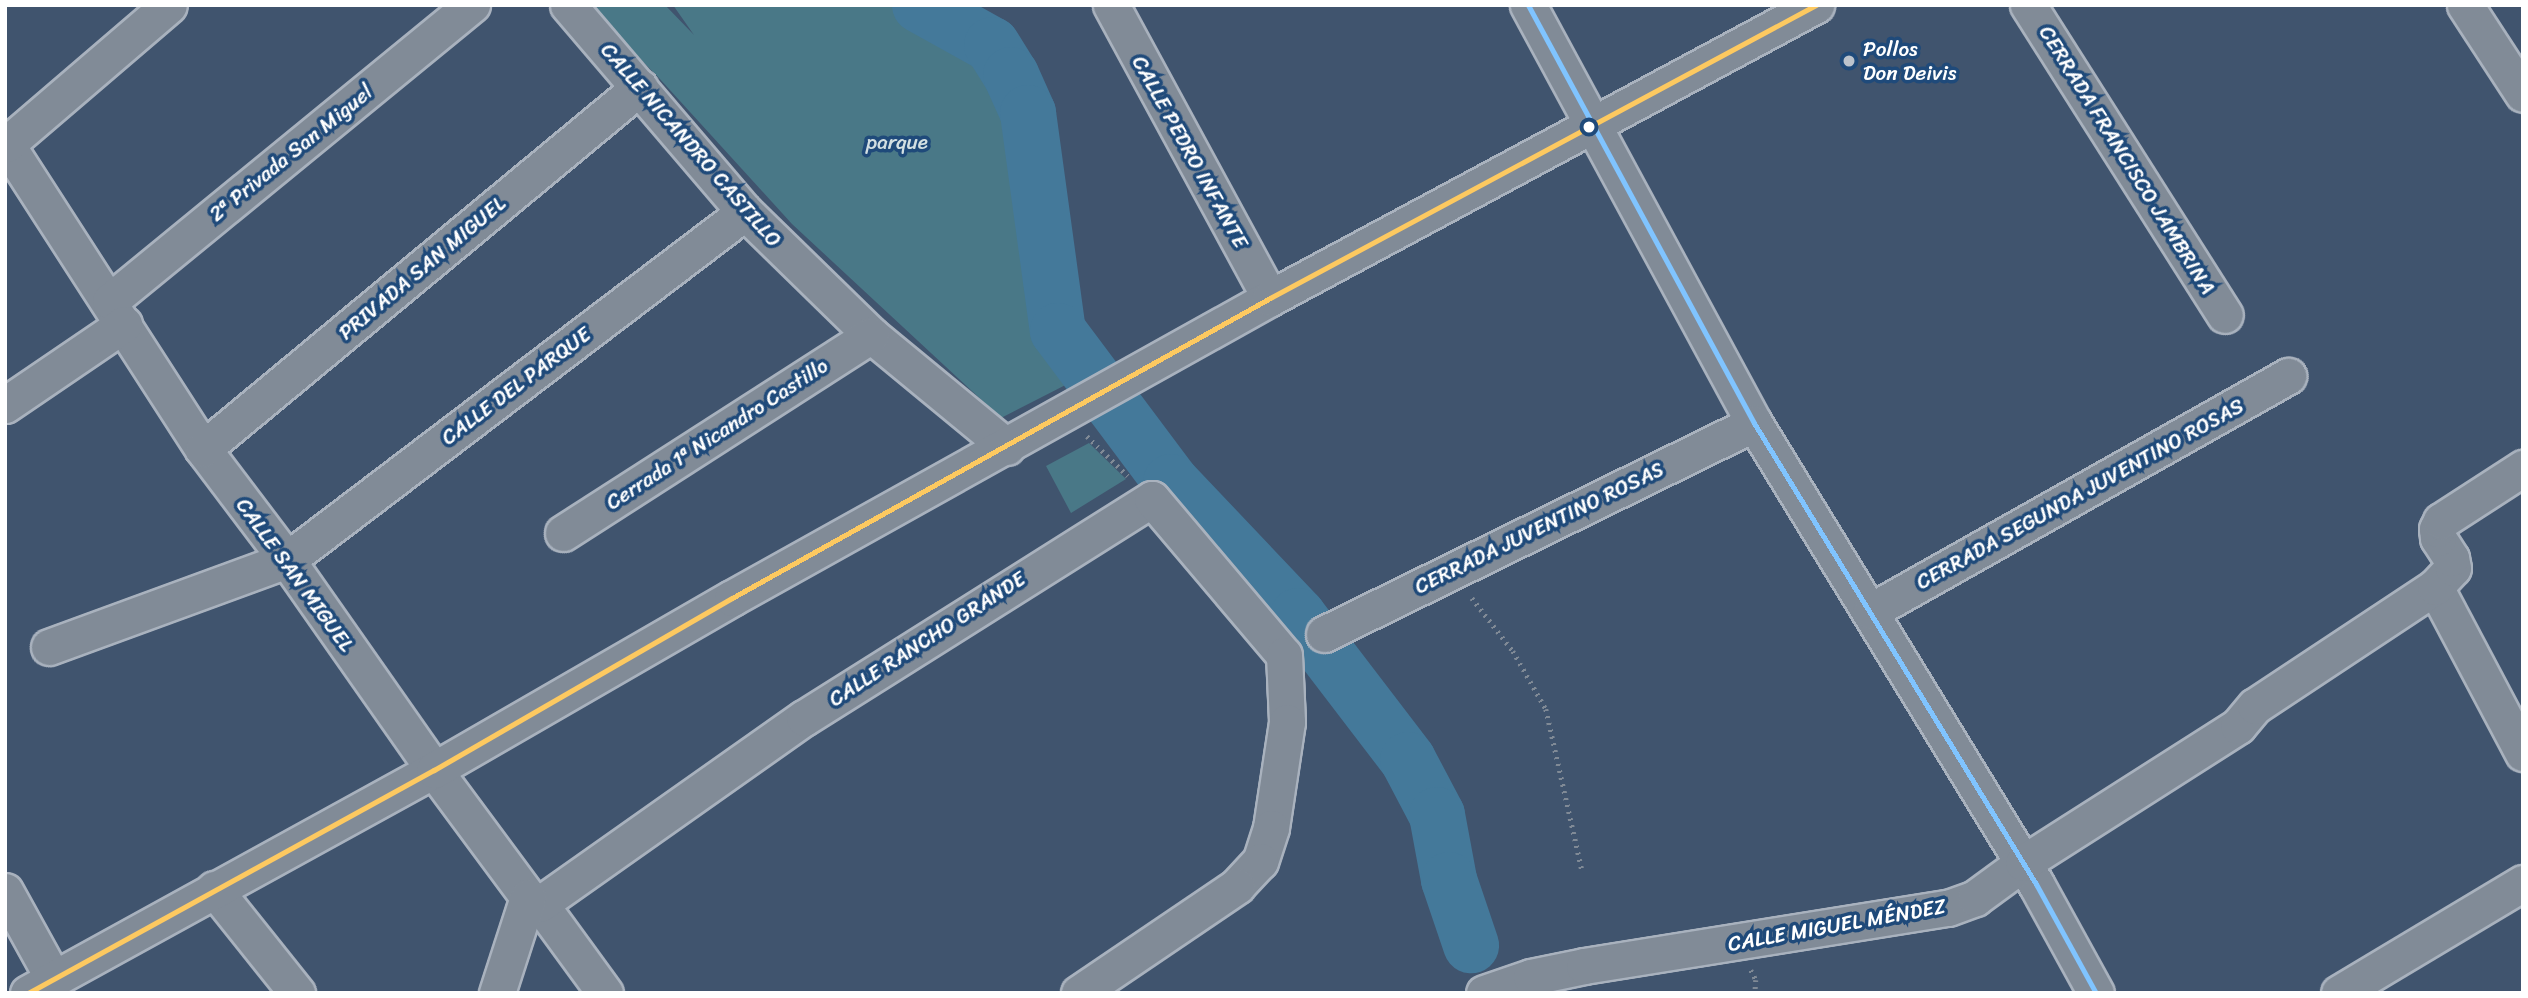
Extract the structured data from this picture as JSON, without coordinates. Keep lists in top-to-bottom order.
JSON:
{
  "streets": {
    "street": [
      "CALLE NICANDRO CASTILLO",
      "CALLE PEDRO INFANTE",
      "2ª Privada San Miguel",
      "CERRADA FRANCISCO JAMBRINA",
      "PRIVADA SAN MIGUEL",
      "CALLE DEL PARQUE",
      "Cerrada 1ª Nicandro Castillo",
      "CERRADA SEGUNDA JUVENTINO ROSAS",
      "CERRADA JUVENTINO ROSAS",
      "CALLE SAN MIGUEL",
      "CALLE RANCHO GRANDE",
      "CALLE MIGUEL MÉNDEZ"
    ]
  },
  "crossings": [
    ["CALLE NICANDRO CASTILLO", "PRIVADA SAN MIGUEL"],
    ["CALLE NICANDRO CASTILLO", "CALLE DEL PARQUE"],
    ["CALLE NICANDRO CASTILLO", "Cerrada 1ª Nicandro Castillo"],
    ["2ª Privada San Miguel", "CALLE SAN MIGUEL"],
    ["PRIVADA SAN MIGUEL", "CALLE SAN MIGUEL"],
    ["CALLE DEL PARQUE", "CALLE SAN MIGUEL"],
    ["CALLE SAN MIGUEL", "CALLE RANCHO GRANDE"]
  ],
  "parks": ["parque"],
  "places": ["Pollos Don Deivis"]
}
